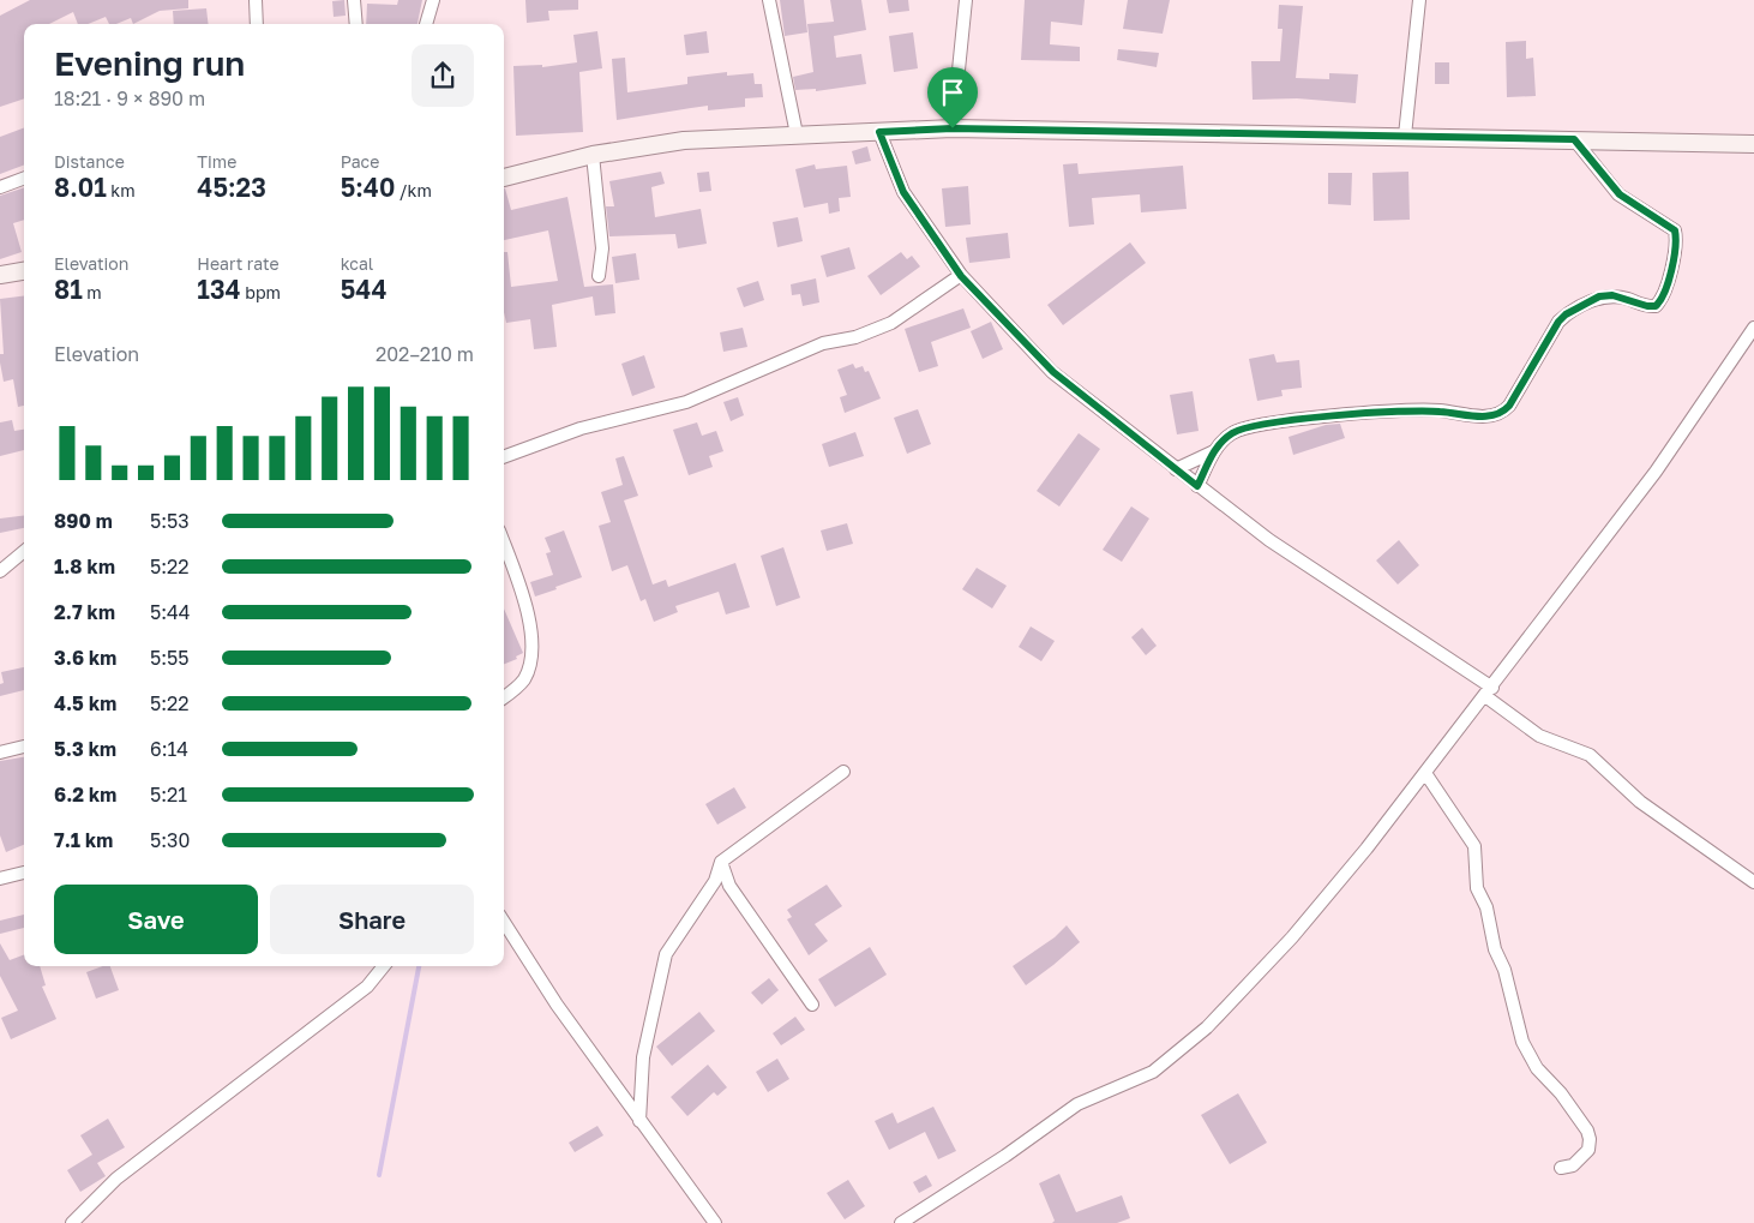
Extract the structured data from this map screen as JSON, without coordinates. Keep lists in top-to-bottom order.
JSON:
{
  "page": {
    "heading": ["Evening run", "18:21 · 9 × 890 m"],
    "stats": [
      ["Distance", "8.01 km"],
      ["Time", "45:23"],
      ["Pace", "5:40 /km"],
      ["Elevation", "81 m"],
      ["Heart rate", "134 bpm"],
      ["kcal", "544"]
    ],
    "chart": ["Elevation", "202–210 m"],
    "list": [
      {
        "name": "890 m",
        "note": "5:53"
      },
      {
        "name": "1.8 km",
        "note": "5:22"
      },
      {
        "name": "2.7 km",
        "note": "5:44"
      },
      {
        "name": "3.6 km",
        "note": "5:55"
      },
      {
        "name": "4.5 km",
        "note": "5:22"
      },
      {
        "name": "5.3 km",
        "note": "6:14"
      },
      {
        "name": "6.2 km",
        "note": "5:21"
      },
      {
        "name": "7.1 km",
        "note": "5:30"
      }
    ],
    "buttons": ["Save", "Share"]
  }
}
